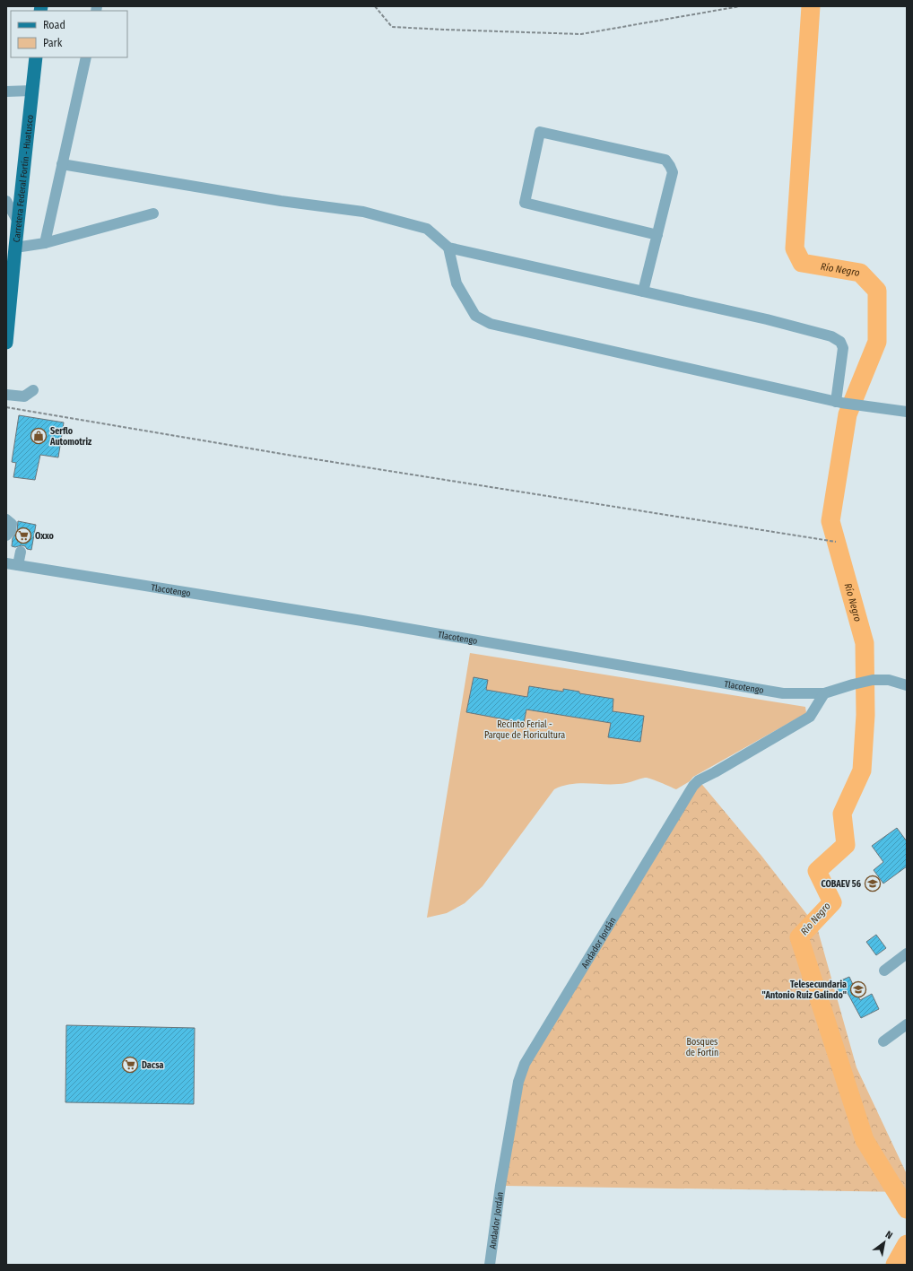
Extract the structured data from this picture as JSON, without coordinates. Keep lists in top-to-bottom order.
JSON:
{
  "streets": {
    "main road": ["Carretera Federal Fortín - Huatusco"],
    "street": ["Tlacotengo", "Andador Jordán"]
  },
  "crossings": [
    ["Tlacotengo", "Andador Jordán"]
  ],
  "water": ["Río Negro"],
  "parks": ["Recinto Ferial - Parque de Floricultura", "Bosques de Fortín"],
  "places": {
    "shop": ["Serflo Automotriz"],
    "supermarket": ["Oxxo", "Dacsa"],
    "school or university": ["COBAEV 56", "Telesecundaria \"Antonio Ruiz Galindo\""]
  },
  "legend": ["Road", "Park"],
  "north": "top right"
}
